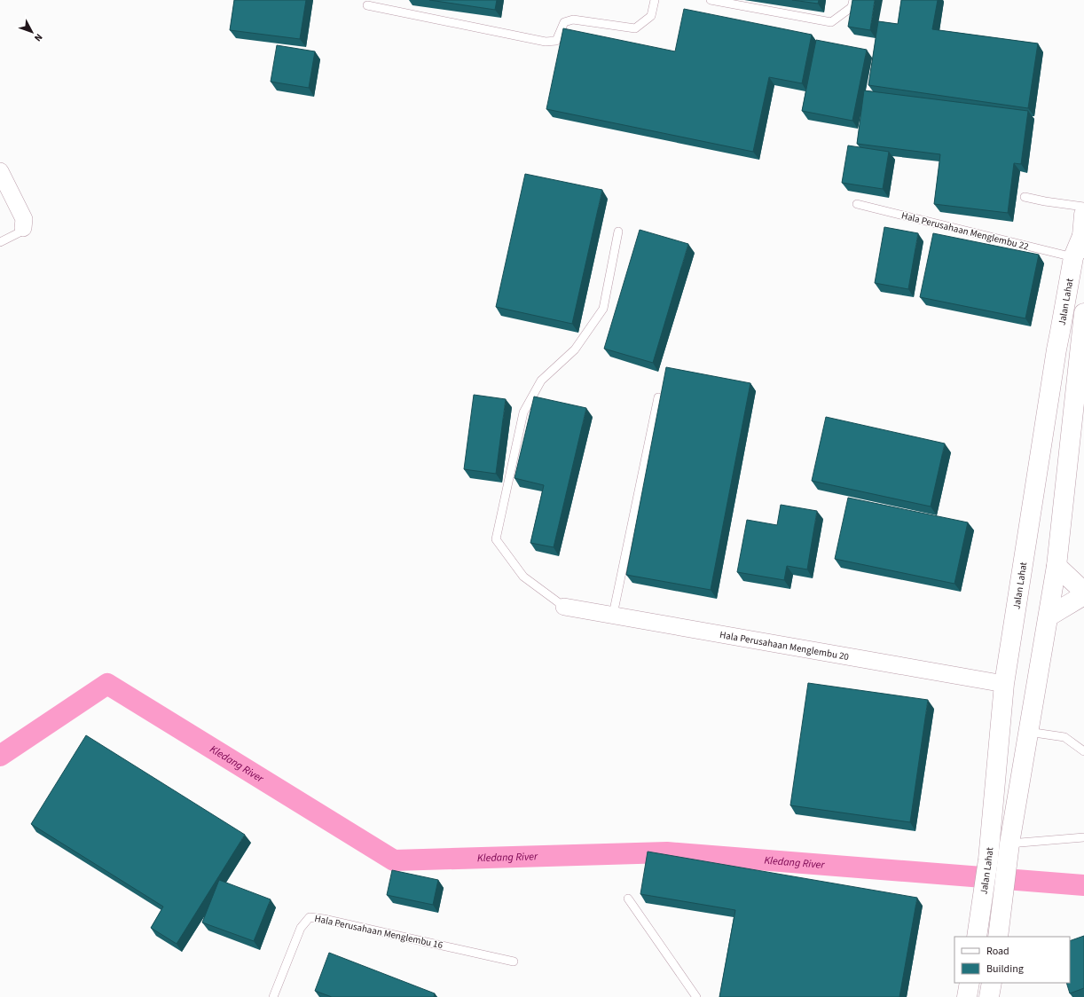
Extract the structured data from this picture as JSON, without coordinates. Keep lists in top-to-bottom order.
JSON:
{
  "streets": {
    "main road": ["Jalan Lahat"],
    "street": ["Hala Perusahaan Menglembu 20"],
    "lane": ["Hala Perusahaan Menglembu 22", "Hala Perusahaan Menglembu 16"]
  },
  "crossings": [
    ["Hala Perusahaan Menglembu 22", "Jalan Lahat"],
    ["Jalan Lahat", "Hala Perusahaan Menglembu 20"]
  ],
  "water": ["Kledang River"],
  "legend": ["Road", "Building"],
  "north": "bottom right"
}
